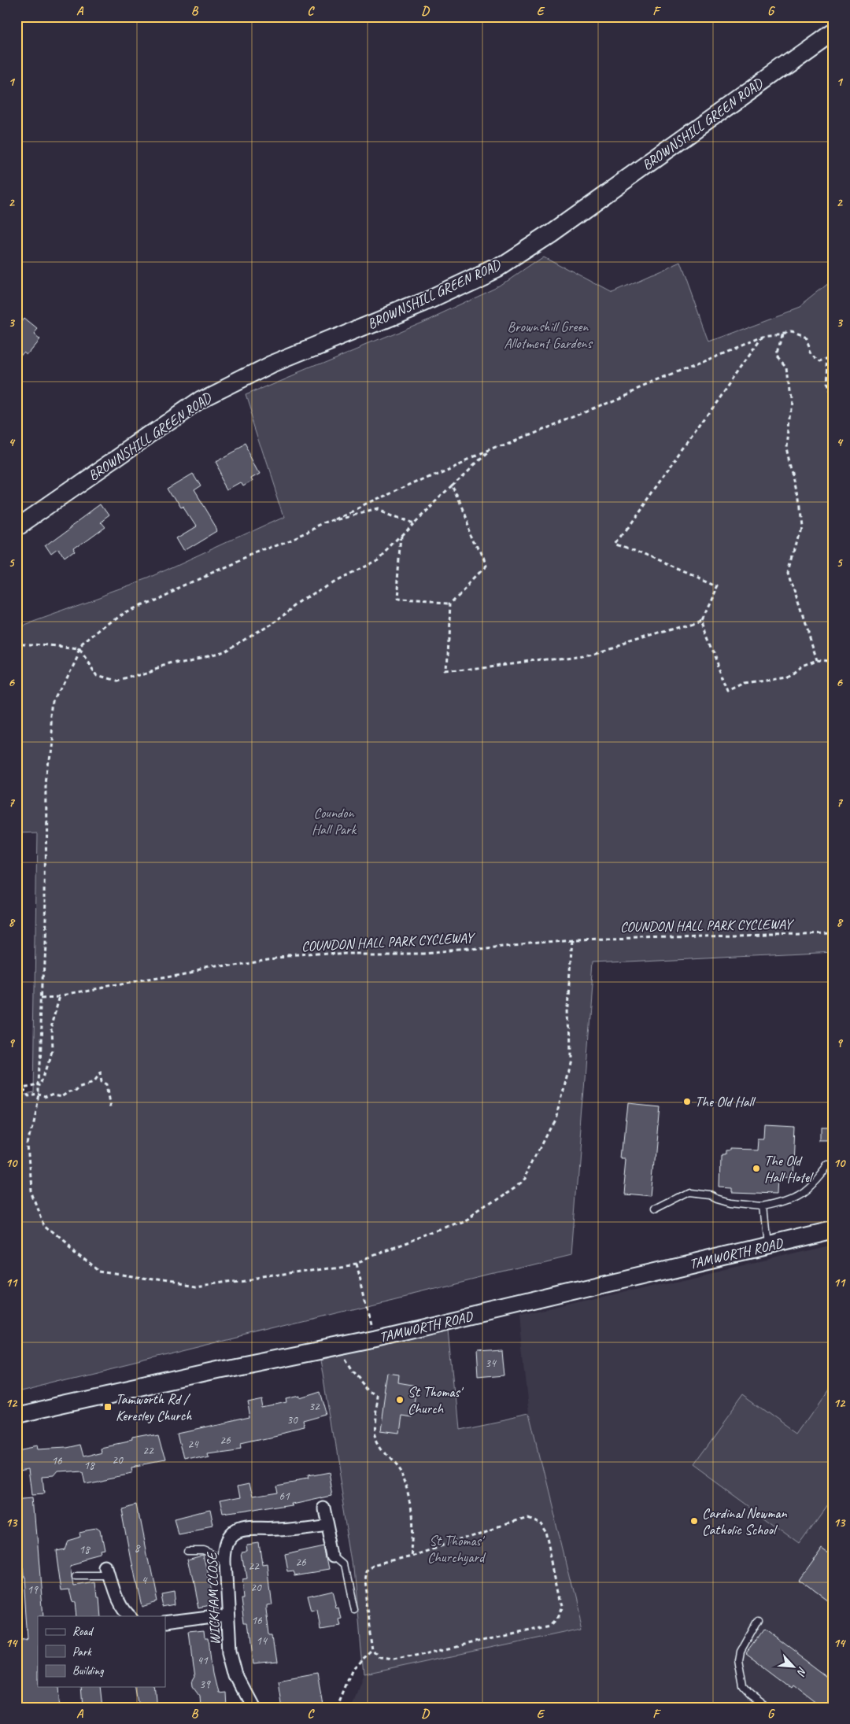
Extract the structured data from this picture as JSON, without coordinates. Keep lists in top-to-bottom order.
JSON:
{
  "streets": {
    "street": ["BROWNSHILL GREEN ROAD", "TAMWORTH ROAD", "WICKHAM CLOSE"],
    "path": ["COUNDON HALL PARK CYCLEWAY"]
  },
  "parks": ["Brownshill Green Allotment Gardens", "Coundon Hall Park", "St Thomas' Churchyard"],
  "places": {
    "other": [
      "The Old Hall",
      "The Old Hall Hotel",
      "St Thomas' Church",
      "Cardinal Newman Catholic School"
    ],
    "transit": ["Tamworth Rd / Keresley Church"]
  },
  "house_numbers": [
    "34",
    "32",
    "30",
    "26",
    "24",
    "22",
    "20",
    "16",
    "18",
    "61",
    "8",
    "18",
    "26",
    "22",
    "4",
    "20",
    "19",
    "16",
    "14",
    "41",
    "39"
  ],
  "legend": ["Road", "Park", "Building"],
  "north": "bottom right",
  "grid": {
    "columns": [
      "A",
      "B",
      "C",
      "D",
      "E",
      "F",
      "G"
    ],
    "rows": [
      "1",
      "2",
      "3",
      "4",
      "5",
      "6",
      "7",
      "8",
      "9",
      "10",
      "11",
      "12",
      "13",
      "14"
    ]
  }
}
